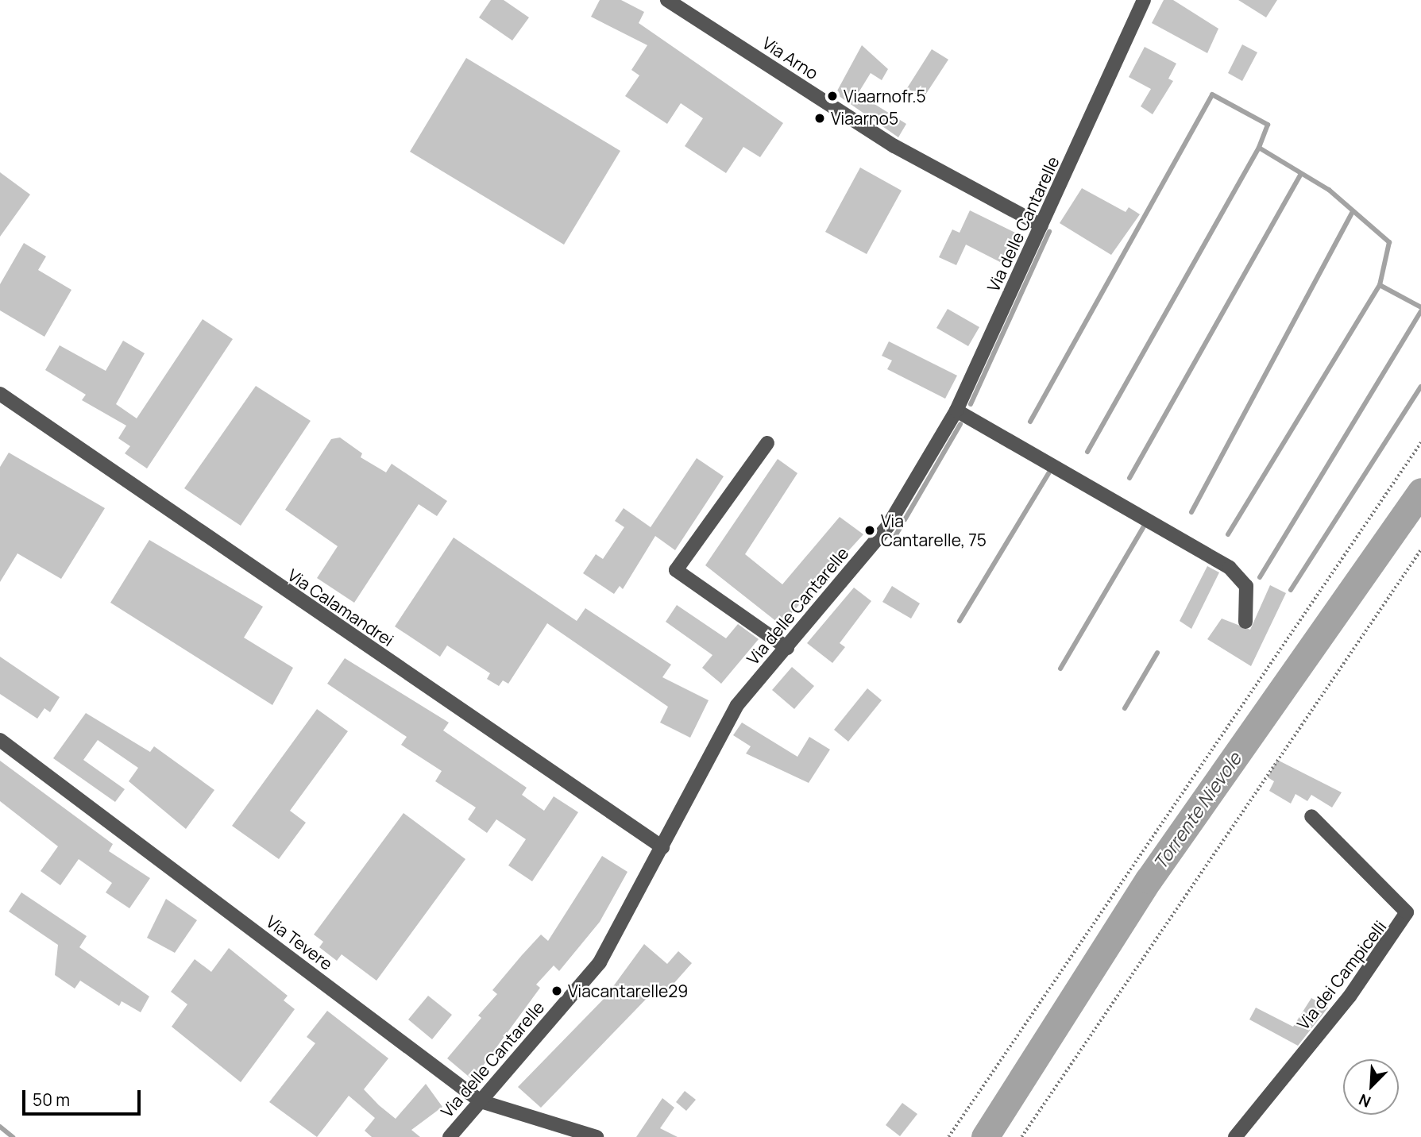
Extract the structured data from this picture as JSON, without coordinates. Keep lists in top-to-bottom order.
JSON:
{
  "streets": {
    "street": [
      "Via Arno",
      "Via delle Cantarelle",
      "Via Calamandrei",
      "Via Tevere",
      "Via dei Campicelli"
    ]
  },
  "crossings": [
    ["Via Arno", "Via delle Cantarelle"],
    ["Via delle Cantarelle", "Via Calamandrei"],
    ["Via delle Cantarelle", "Via Tevere"]
  ],
  "water": ["Torrente Nievole"],
  "places": [
    "Viaarnofr.5",
    "Viaarno5",
    "Via Cantarelle, 75",
    "Viacantarelle29"
  ],
  "scale_bar": "50 m",
  "north": "bottom left"
}
